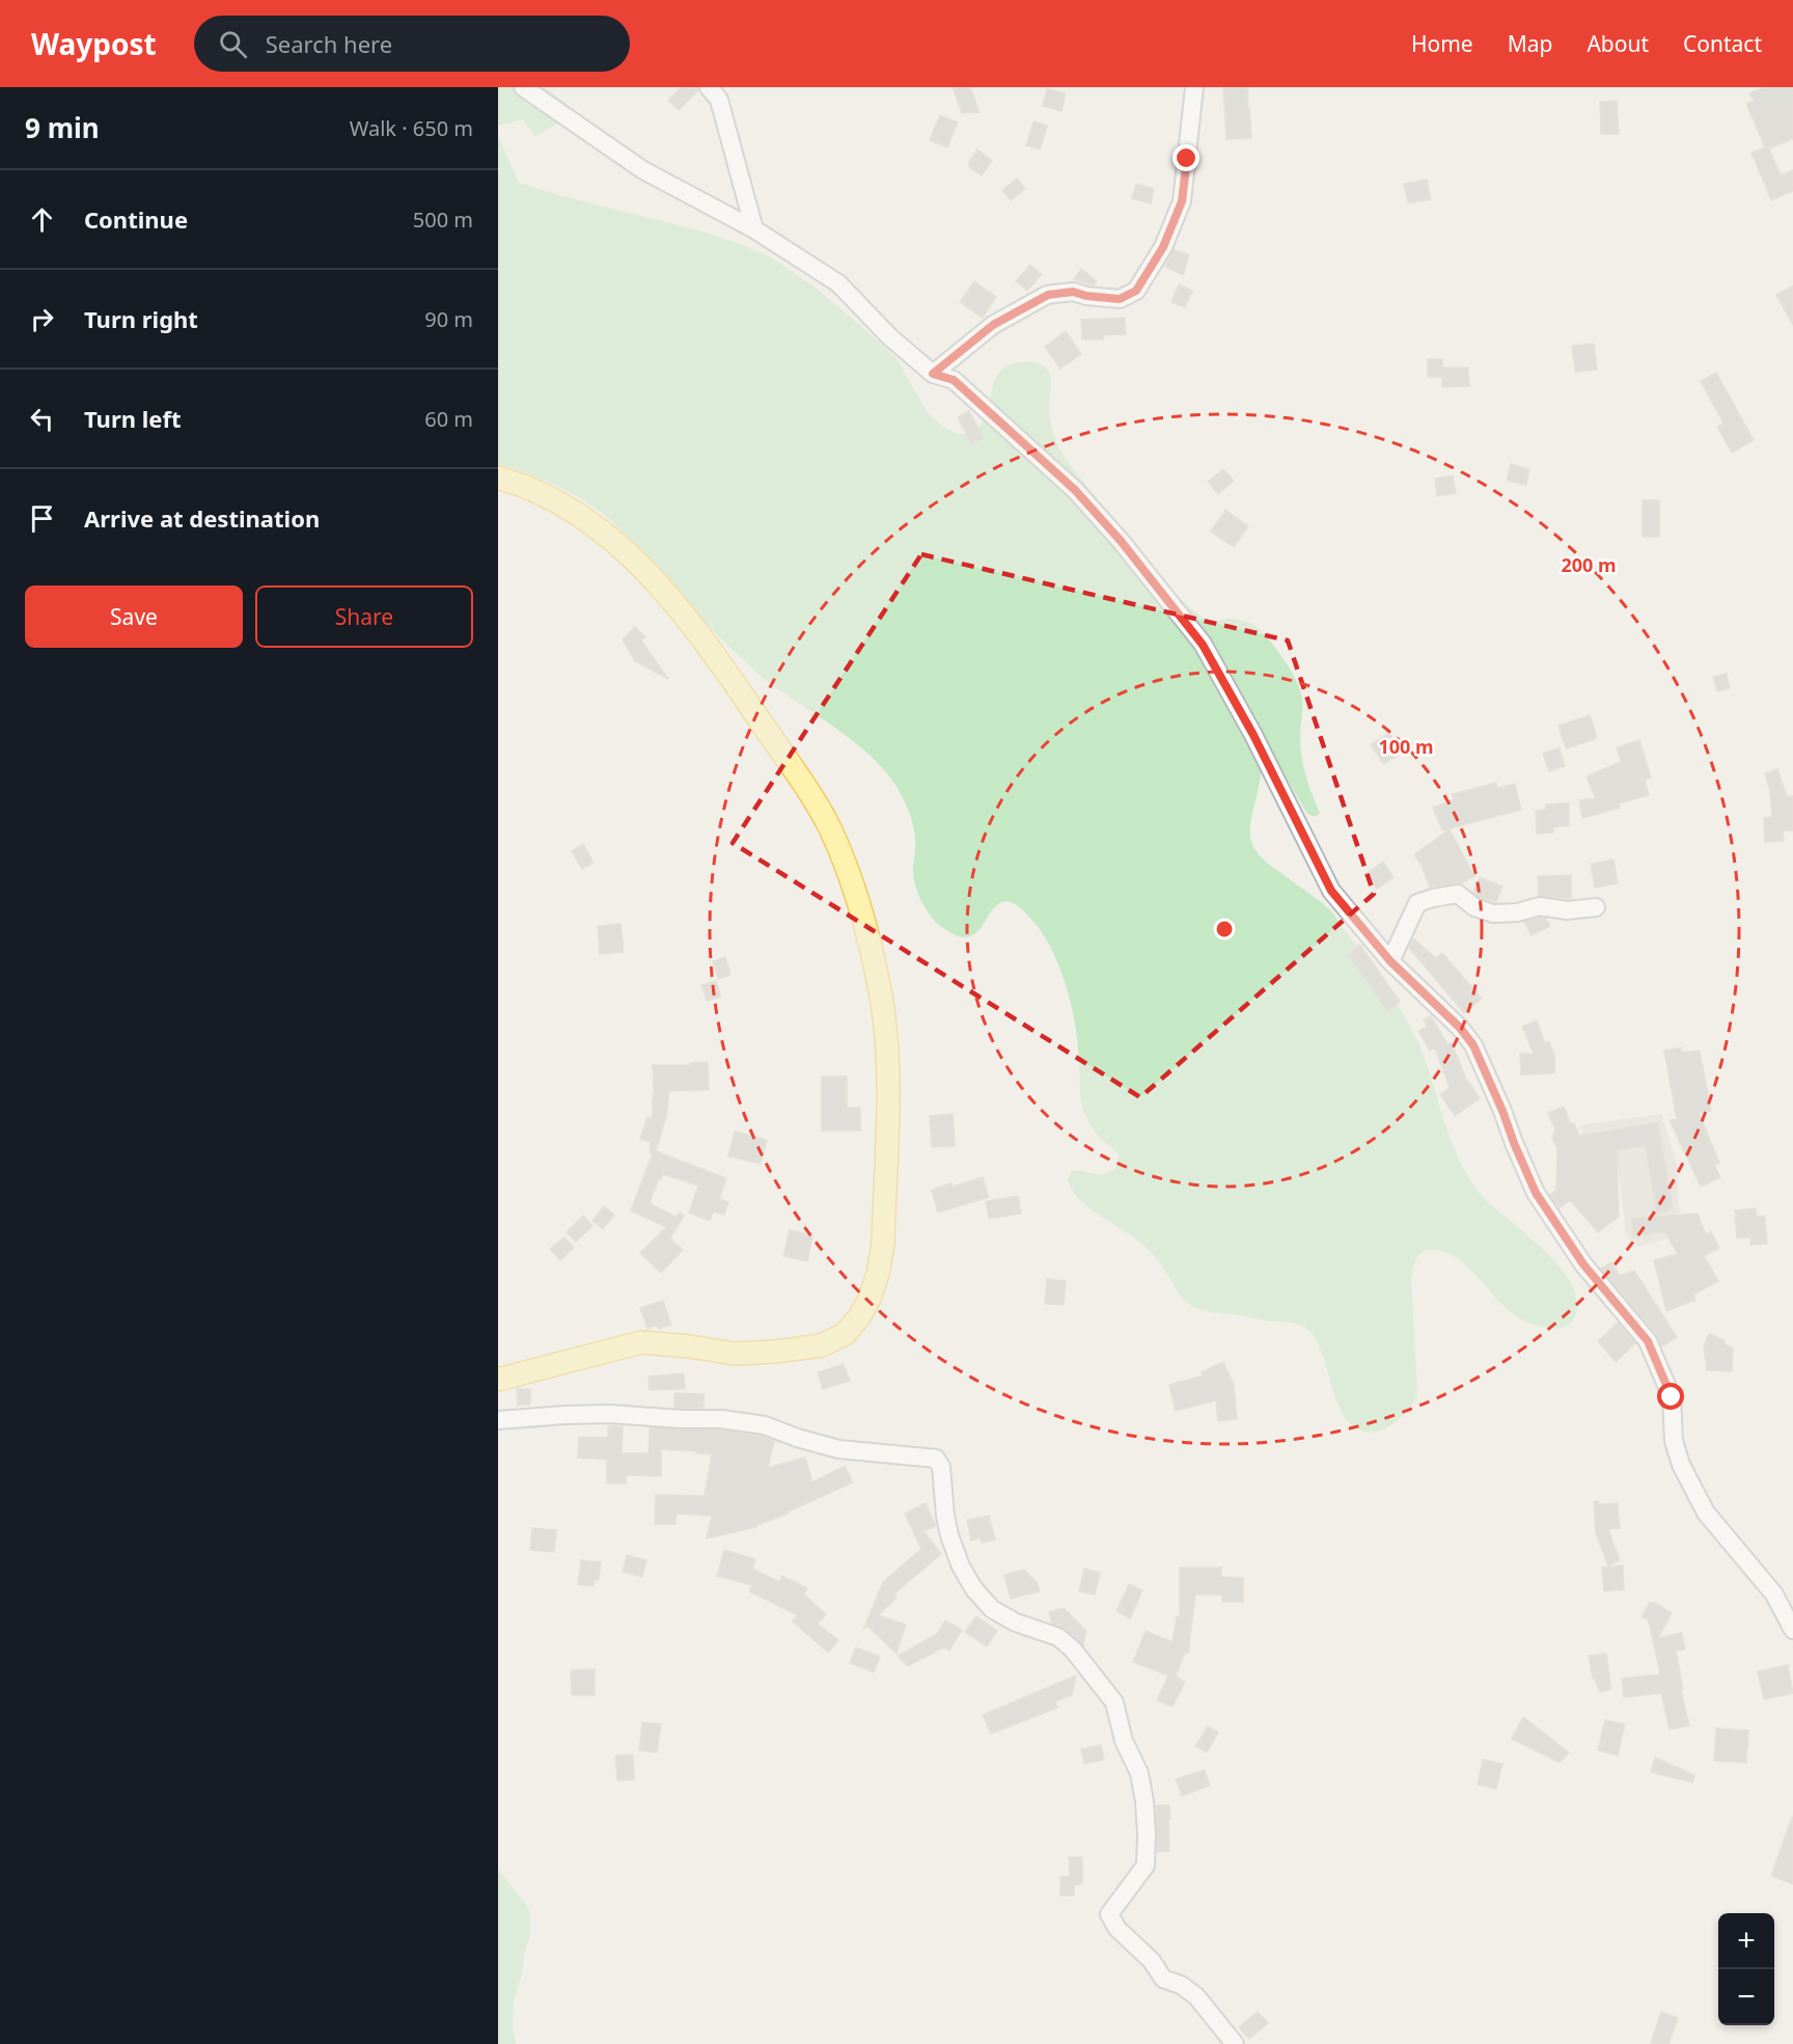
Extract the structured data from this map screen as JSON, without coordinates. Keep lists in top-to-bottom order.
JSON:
{
  "page": {
    "header": "Waypost",
    "search": "Search here",
    "nav": [
      "Home",
      "Map",
      "About",
      "Contact"
    ],
    "heading": ["9 min", "Walk · 650 m"],
    "list": [
      ["Continue", "500 m"],
      ["Turn right", "90 m"],
      ["Turn left", "60 m"],
      "Arrive at destination"
    ],
    "buttons": ["Save", "Share"],
    "map_buttons": ["+", "−"]
  },
  "rings": ["200 m", "100 m"]
}
